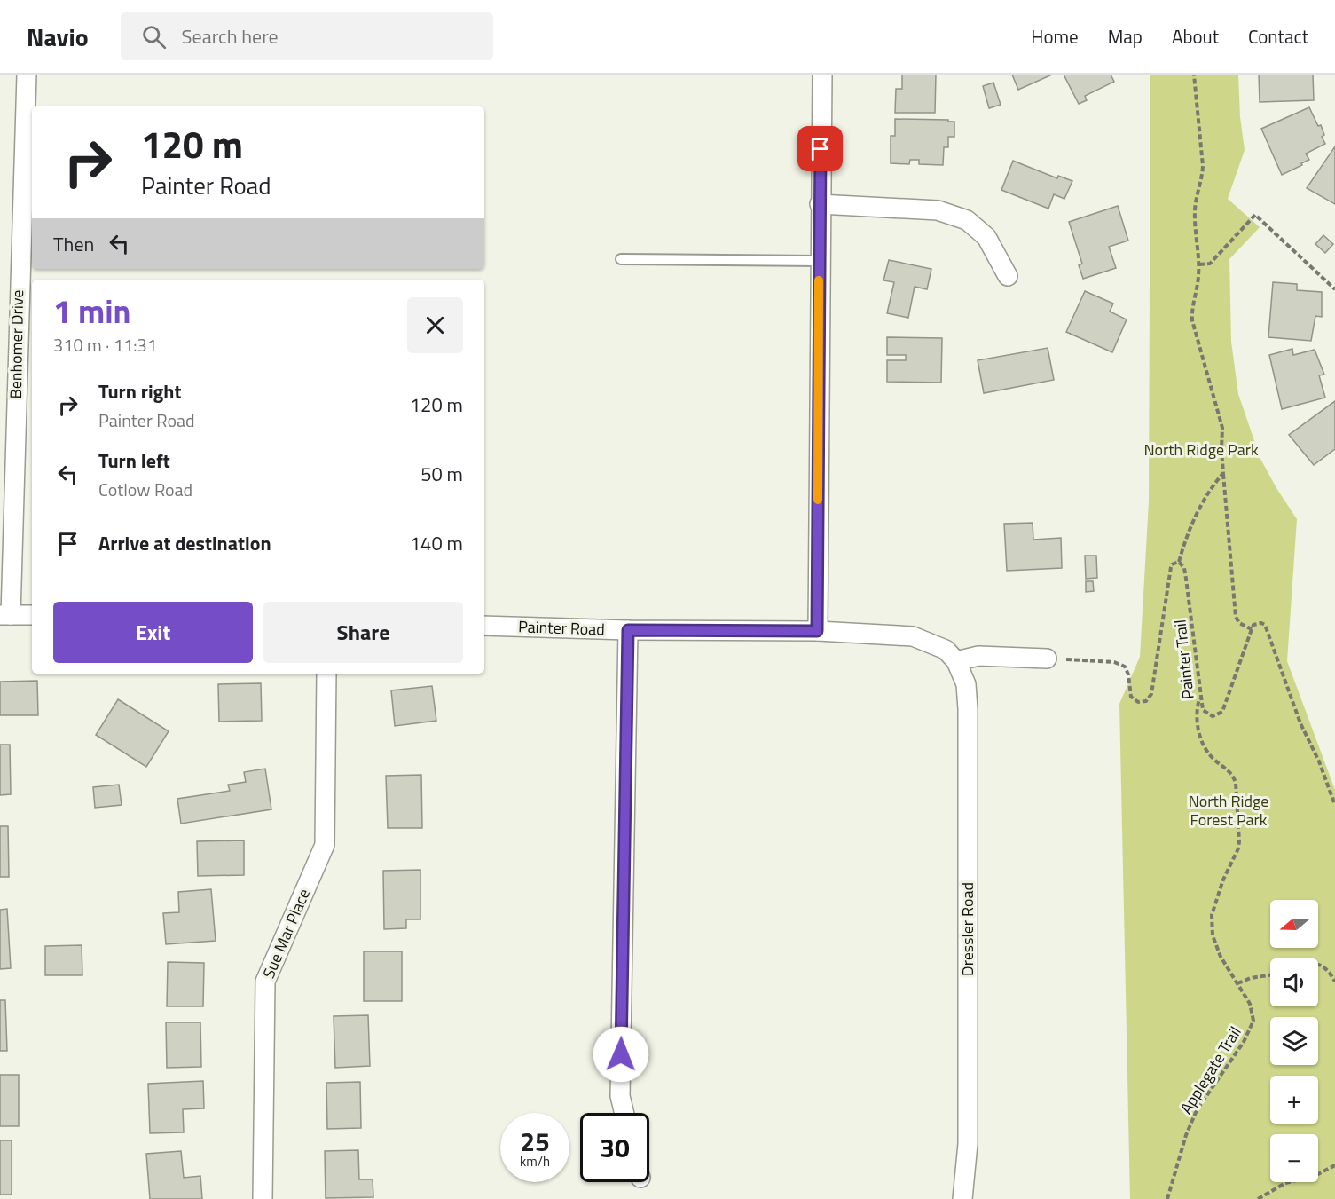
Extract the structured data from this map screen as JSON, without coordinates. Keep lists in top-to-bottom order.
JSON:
{
  "streets": {
    "street": [
      "Benhomer Drive",
      "Painter Road",
      "Dressler Road",
      "Sue Mar Place"
    ],
    "path": ["Painter Trail", "Applegate Trail"]
  },
  "crossings": [
    ["Painter Road", "Dressler Road"],
    ["Painter Trail", "Applegate Trail"]
  ],
  "parks": ["North Ridge Park", "North Ridge Forest Park"],
  "north": "left",
  "page": {
    "header": "Navio",
    "search": "Search here",
    "nav": [
      "Home",
      "Map",
      "About",
      "Contact"
    ],
    "turn": ["120 m", "Painter Road"],
    "then": "Then",
    "heading": ["1 min", "310 m · 11:31"],
    "list": [
      {
        "name": "Turn right",
        "note": "Painter Road",
        "value": "120 m"
      },
      {
        "name": "Turn left",
        "note": "Cotlow Road",
        "value": "50 m"
      },
      {
        "name": "Arrive at destination",
        "value": "140 m"
      }
    ],
    "buttons": ["Exit", "Share"],
    "map_buttons": ["+", "−"],
    "speed": "25 km/h",
    "limit": "30"
  }
}
